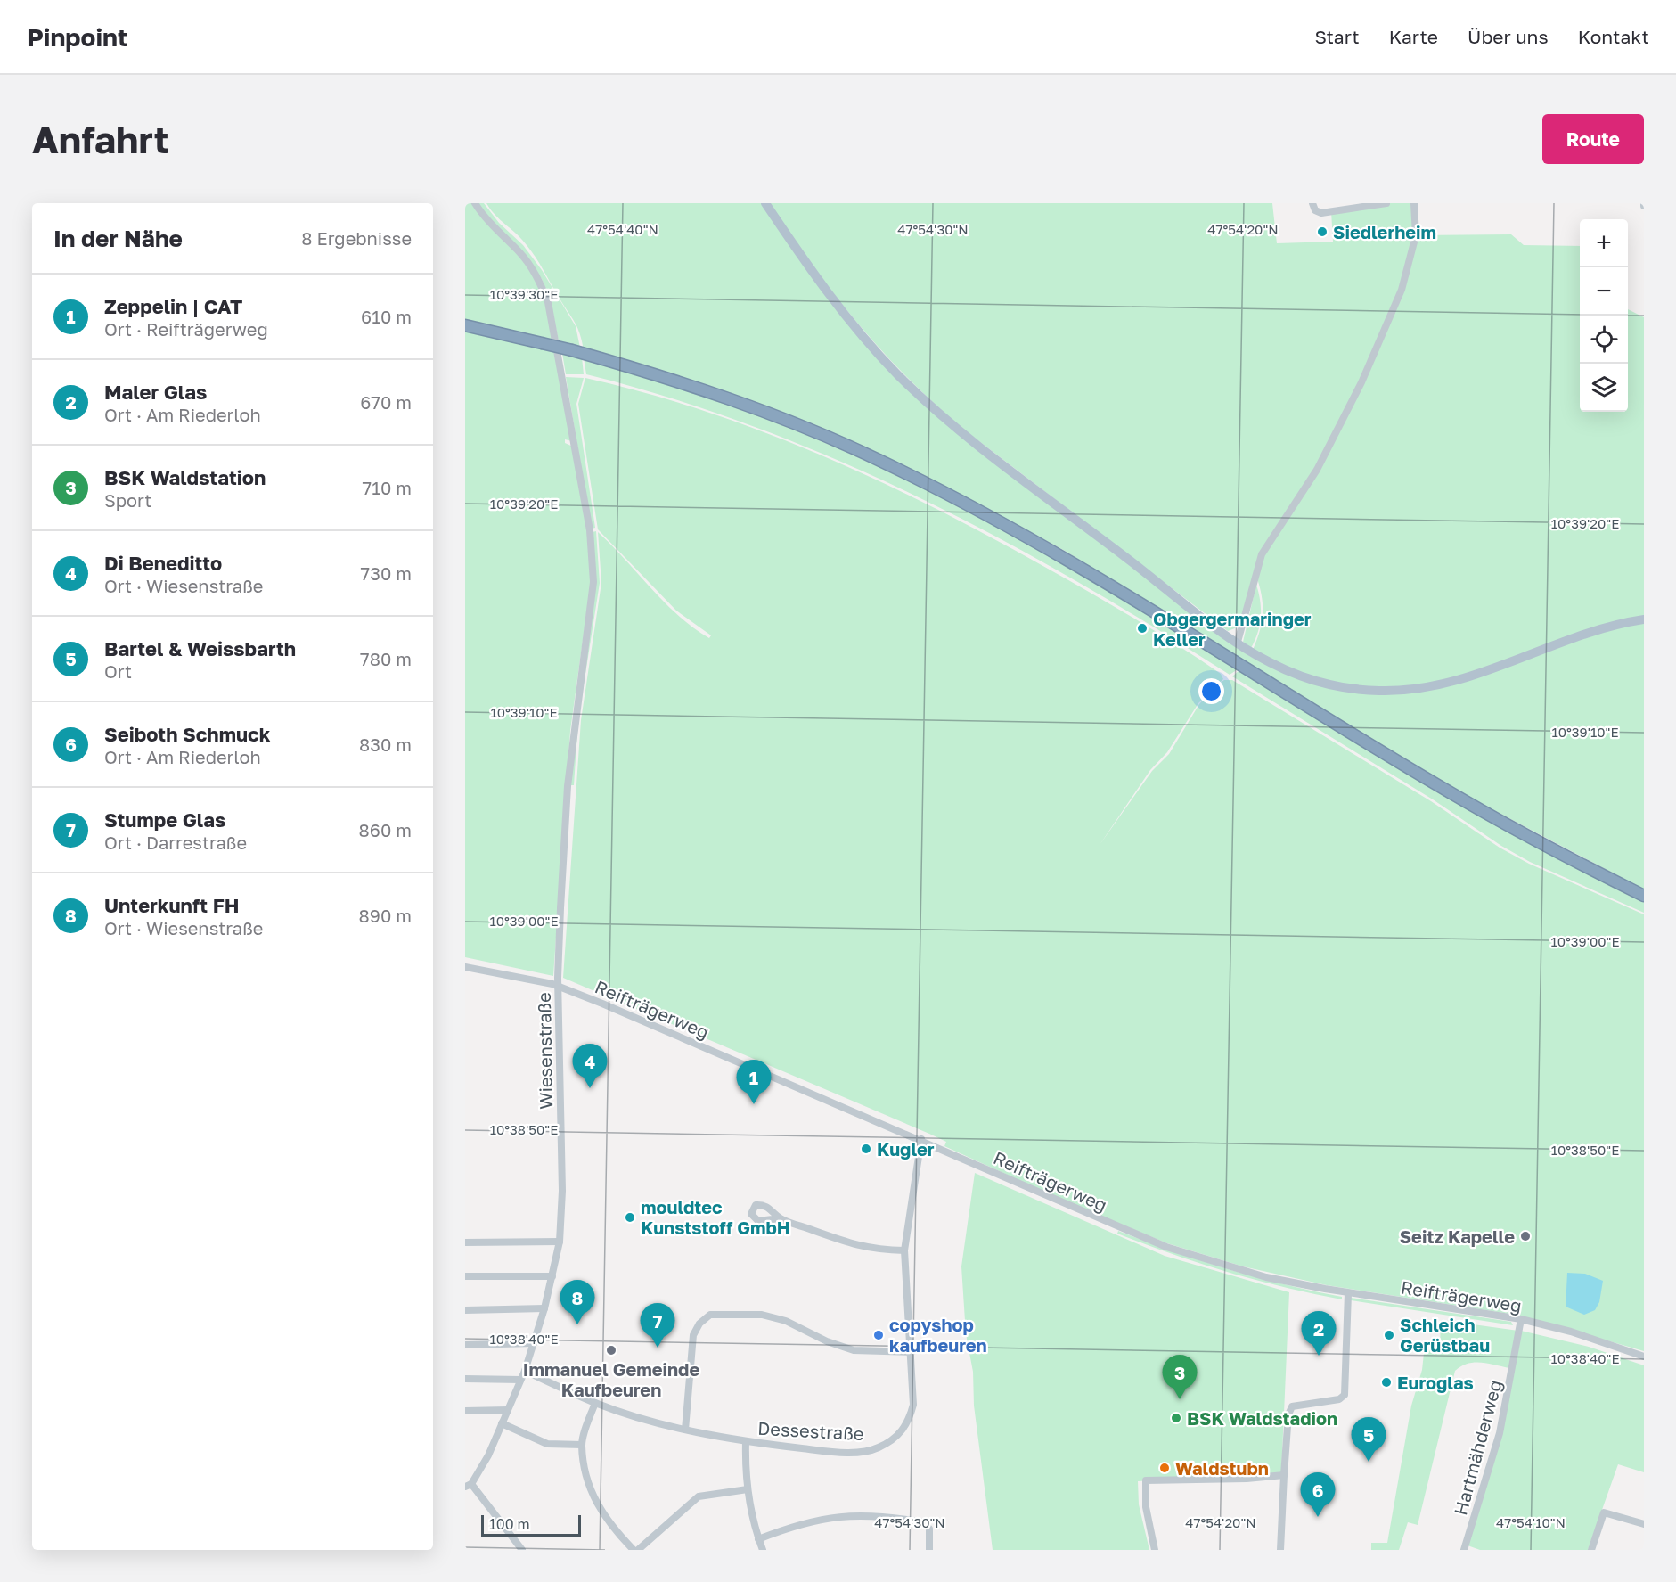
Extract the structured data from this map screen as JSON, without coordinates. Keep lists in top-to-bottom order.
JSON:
{
  "streets": {
    "street": [
      "Reifträgerweg",
      "Wiesenstraße",
      "Dessestraße",
      "Hartmähderweg"
    ]
  },
  "crossings": [
    ["Reifträgerweg", "Wiesenstraße"],
    ["Reifträgerweg", "Dessestraße"],
    ["Reifträgerweg", "Hartmähderweg"],
    ["Wiesenstraße", "Dessestraße"]
  ],
  "places": [
    "Siedlerheim",
    "Obgergermaringer Keller",
    "Kugler",
    "mouldtec Kunststoff GmbH",
    "Seitz Kapelle",
    "copyshop kaufbeuren",
    "Schleich Gerüstbau",
    "Immanuel Gemeinde Kaufbeuren",
    "Euroglas",
    "BSK Waldstadion",
    "Waldstubn"
  ],
  "scale_bar": "100 m",
  "page": {
    "header": "Pinpoint",
    "nav": [
      "Start",
      "Karte",
      "Über uns",
      "Kontakt"
    ],
    "buttons": "Route",
    "title": "Anfahrt",
    "heading": ["In der Nähe", "8 Ergebnisse"],
    "map_buttons": ["+", "−"],
    "list": [
      {
        "mark": "1",
        "name": "Zeppelin | CAT",
        "note": "Ort · Reifträgerweg",
        "value": "610 m"
      },
      {
        "mark": "2",
        "name": "Maler Glas",
        "note": "Ort · Am Riederloh",
        "value": "670 m"
      },
      {
        "mark": "3",
        "name": "BSK Waldstation",
        "note": "Sport",
        "value": "710 m"
      },
      {
        "mark": "4",
        "name": "Di Beneditto",
        "note": "Ort · Wiesenstraße",
        "value": "730 m"
      },
      {
        "mark": "5",
        "name": "Bartel & Weissbarth",
        "note": "Ort",
        "value": "780 m"
      },
      {
        "mark": "6",
        "name": "Seiboth Schmuck",
        "note": "Ort · Am Riederloh",
        "value": "830 m"
      },
      {
        "mark": "7",
        "name": "Stumpe Glas",
        "note": "Ort · Darrestraße",
        "value": "860 m"
      },
      {
        "mark": "8",
        "name": "Unterkunft FH",
        "note": "Ort · Wiesenstraße",
        "value": "890 m"
      }
    ],
    "pins": [
      "4",
      "1",
      "8",
      "7",
      "2",
      "3",
      "5",
      "6"
    ],
    "scale": "100 m"
  },
  "coordinates": [
    "47°54'40\"N",
    "47°54'30\"N",
    "47°54'20\"N",
    "10°39'30\"E",
    "10°39'20\"E",
    "10°39'10\"E",
    "10°39'00\"E",
    "10°38'50\"E",
    "10°38'40\"E",
    "47°54'10\"N"
  ]
}
